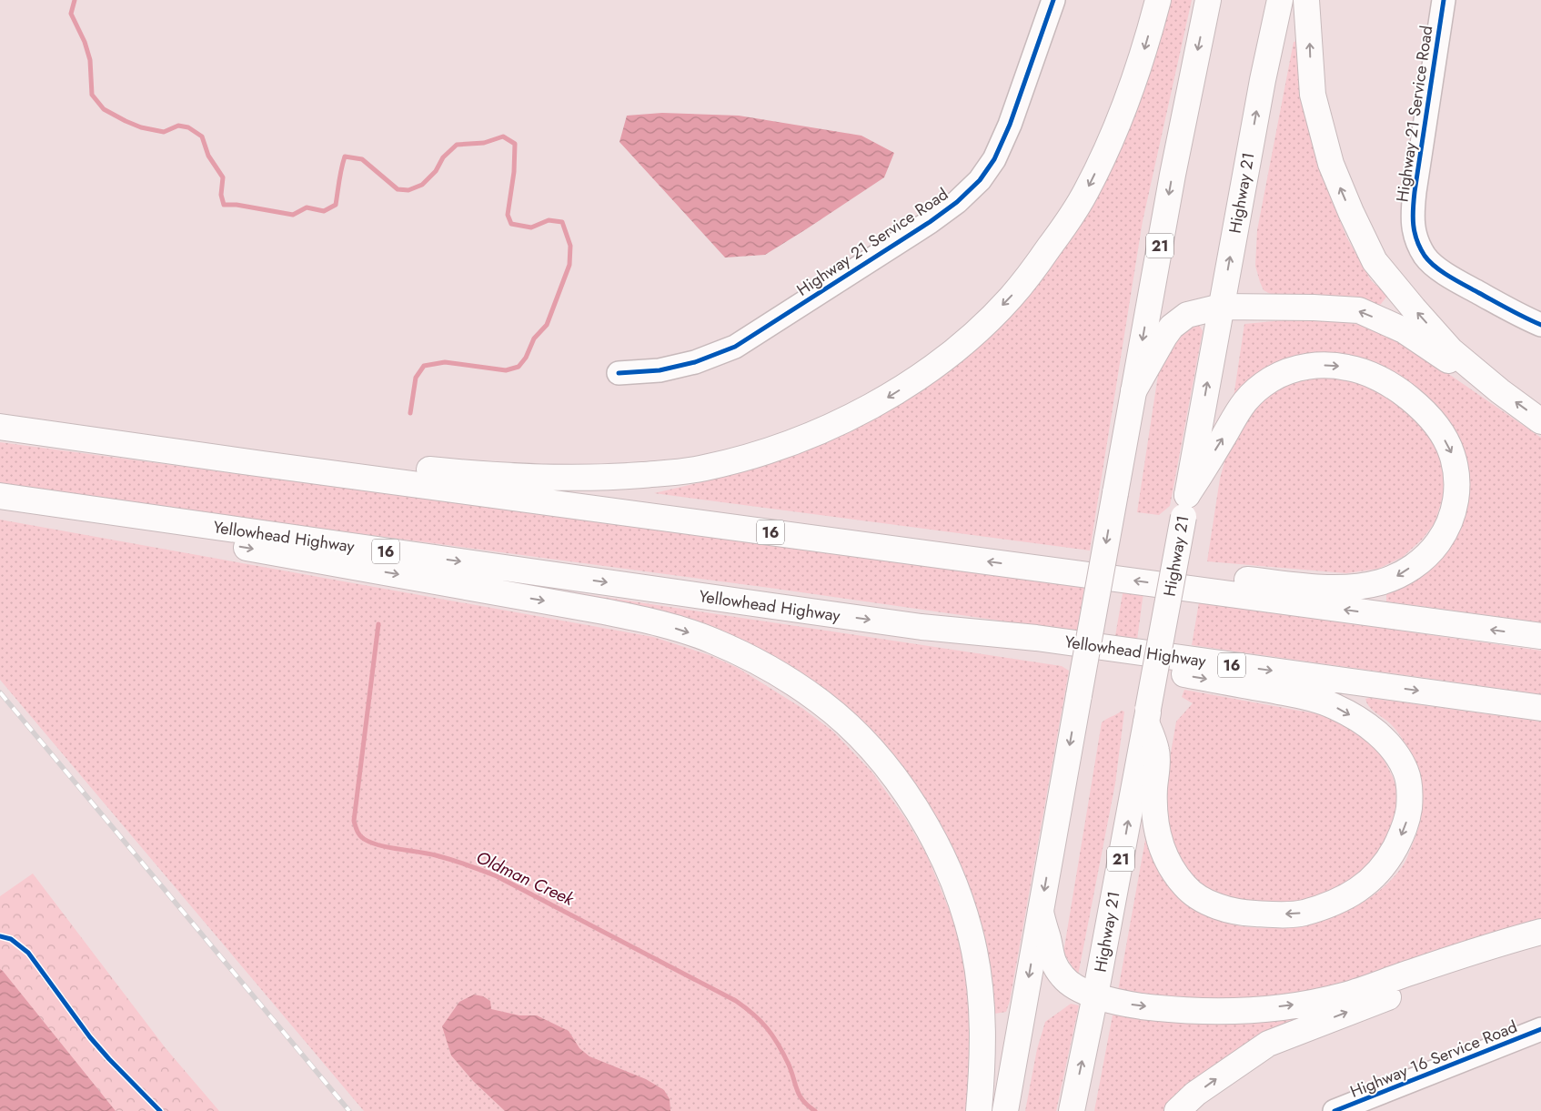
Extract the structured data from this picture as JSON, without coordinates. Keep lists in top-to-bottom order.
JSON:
{
  "streets": {
    "main road": [
      "Highway 21",
      "21",
      "16",
      "Yellowhead Highway"
    ],
    "street": ["Highway 21 Service Road", "Highway 16 Service Road"]
  },
  "water": ["Oldman Creek"]
}
